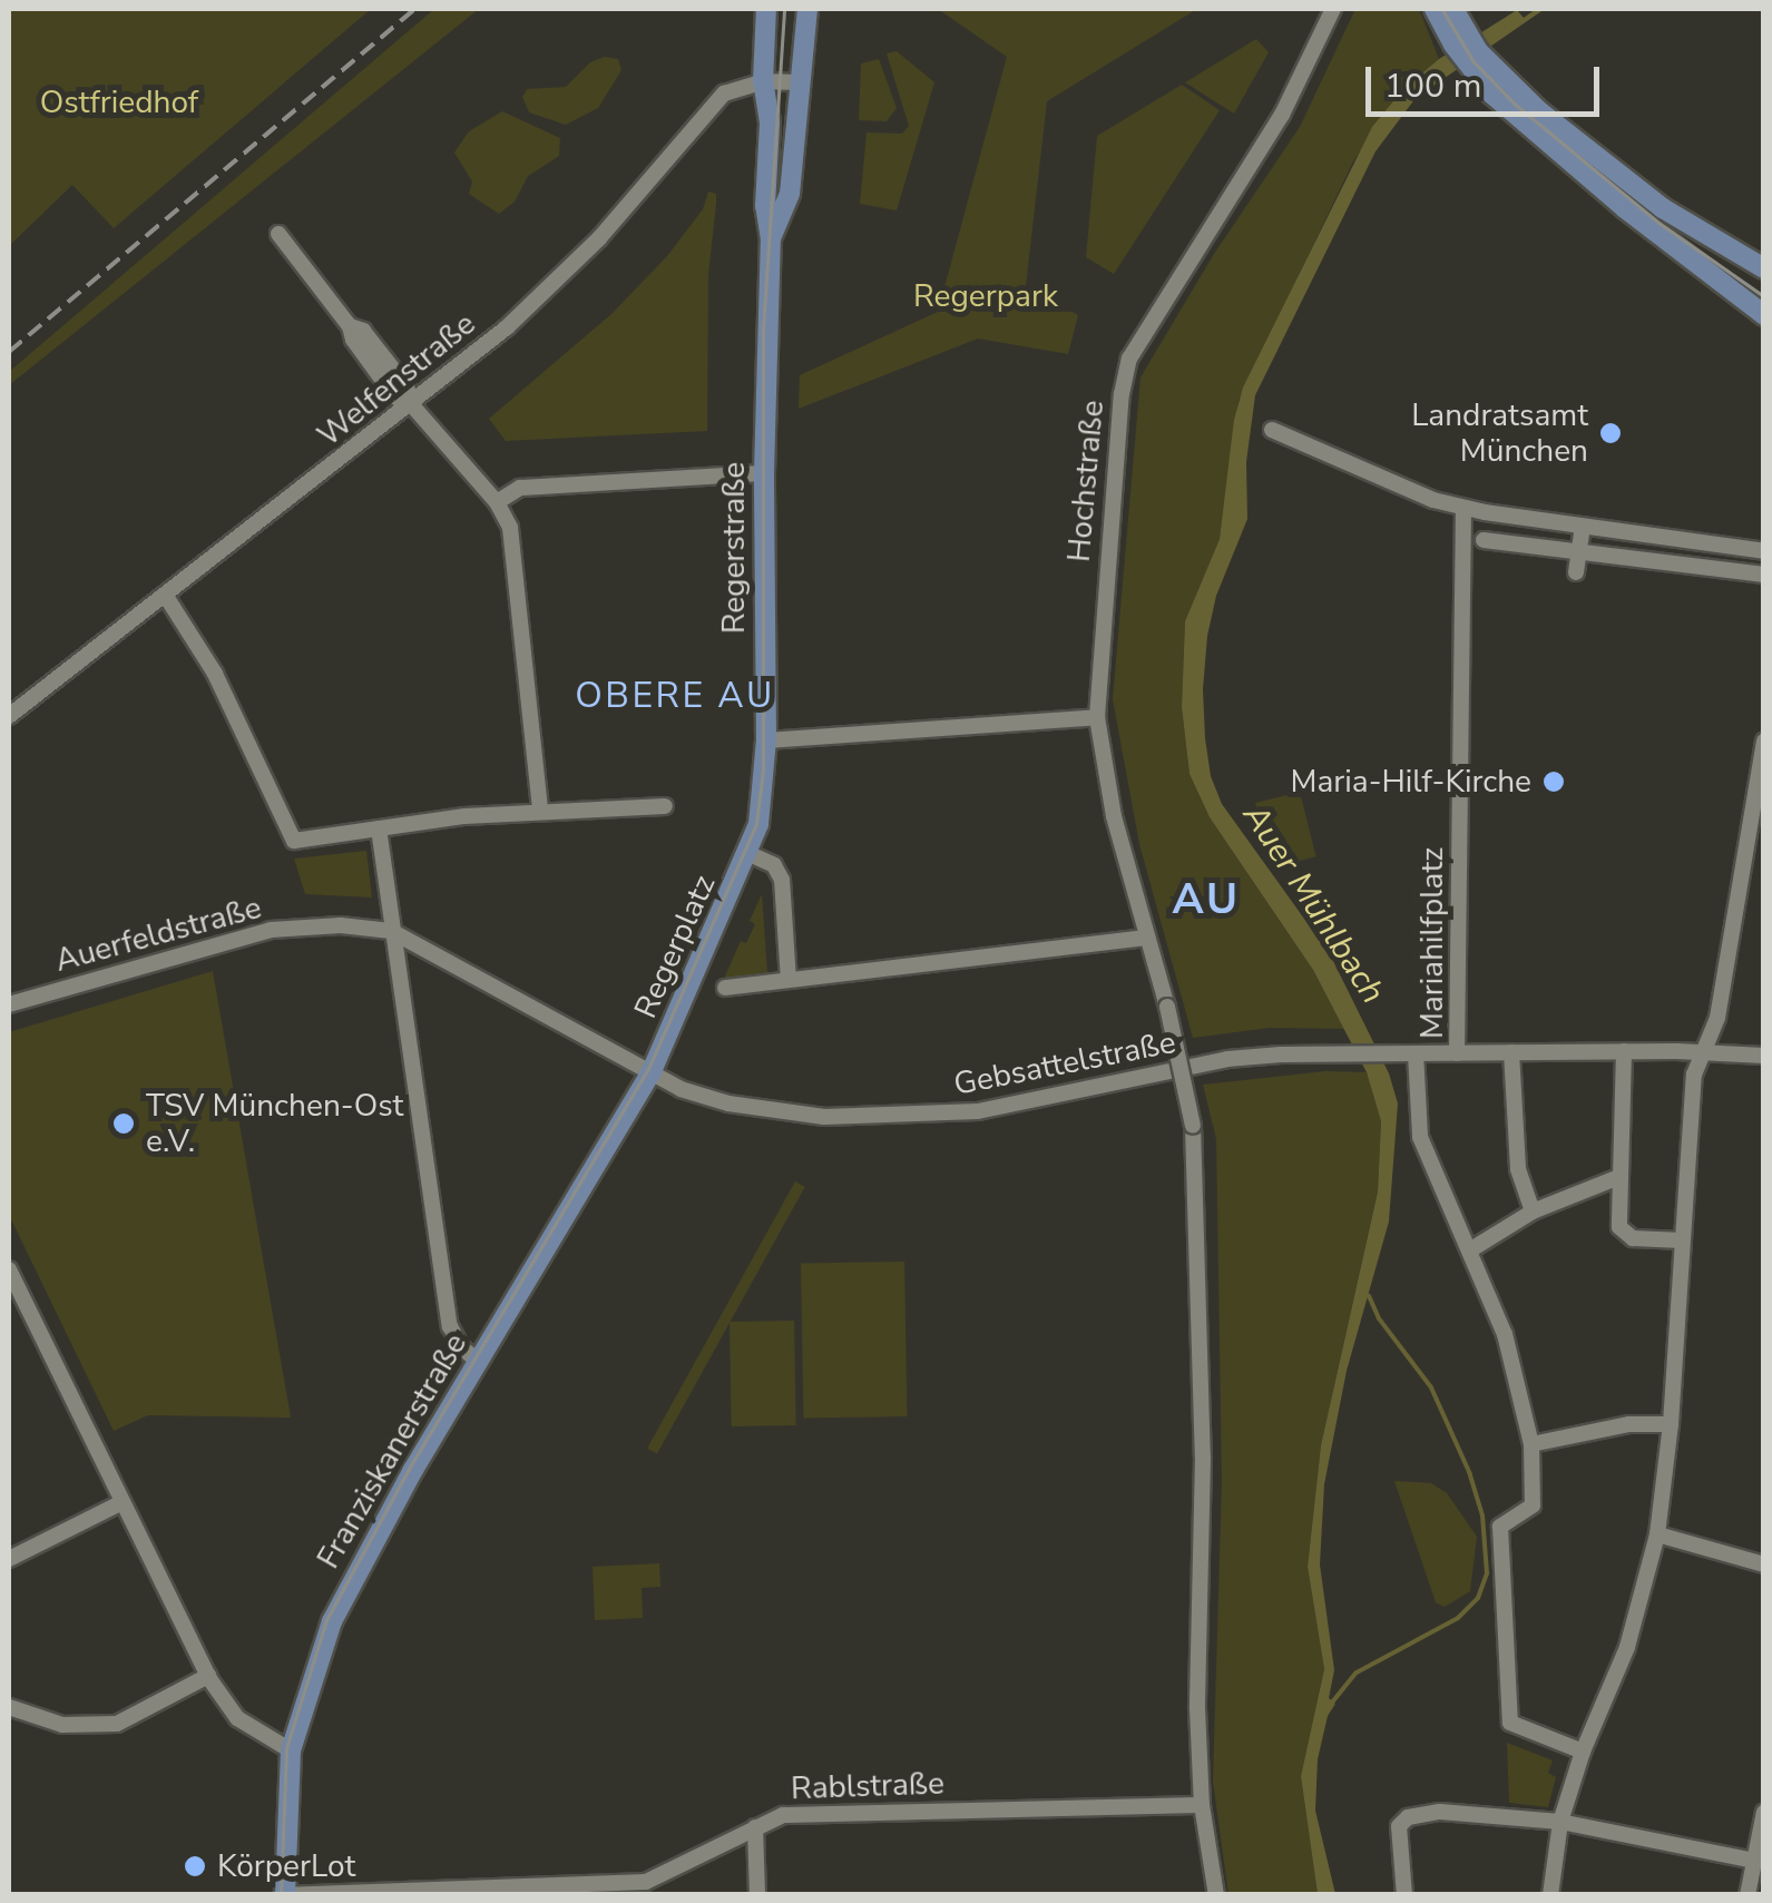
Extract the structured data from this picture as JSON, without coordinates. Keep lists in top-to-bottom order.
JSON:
{
  "streets": {
    "main road": ["Regerstraße", "Regerplatz", "Franziskanerstraße"],
    "street": [
      "Welfenstraße",
      "Hochstraße",
      "Auerfeldstraße",
      "Mariahilfplatz",
      "Gebsattelstraße",
      "Rablstraße"
    ]
  },
  "crossings": [
    ["Welfenstraße", "Regerstraße"],
    ["Hochstraße", "Rablstraße"],
    ["Regerstraße", "Regerplatz"],
    ["Auerfeldstraße", "Gebsattelstraße"],
    ["Mariahilfplatz", "Gebsattelstraße"],
    ["Regerplatz", "Gebsattelstraße"],
    ["Regerplatz", "Franziskanerstraße"],
    ["Gebsattelstraße", "Franziskanerstraße"],
    ["Franziskanerstraße", "Rablstraße"]
  ],
  "districts": ["OBERE AU", "AU"],
  "water": ["Auer Mühlbach"],
  "parks": ["Ostfriedhof", "Regerpark"],
  "places": [
    "Landratsamt München",
    "Maria-Hilf-Kirche",
    "TSV München-Ost e.V.",
    "KörperLot"
  ],
  "scale_bar": "100 m"
}
